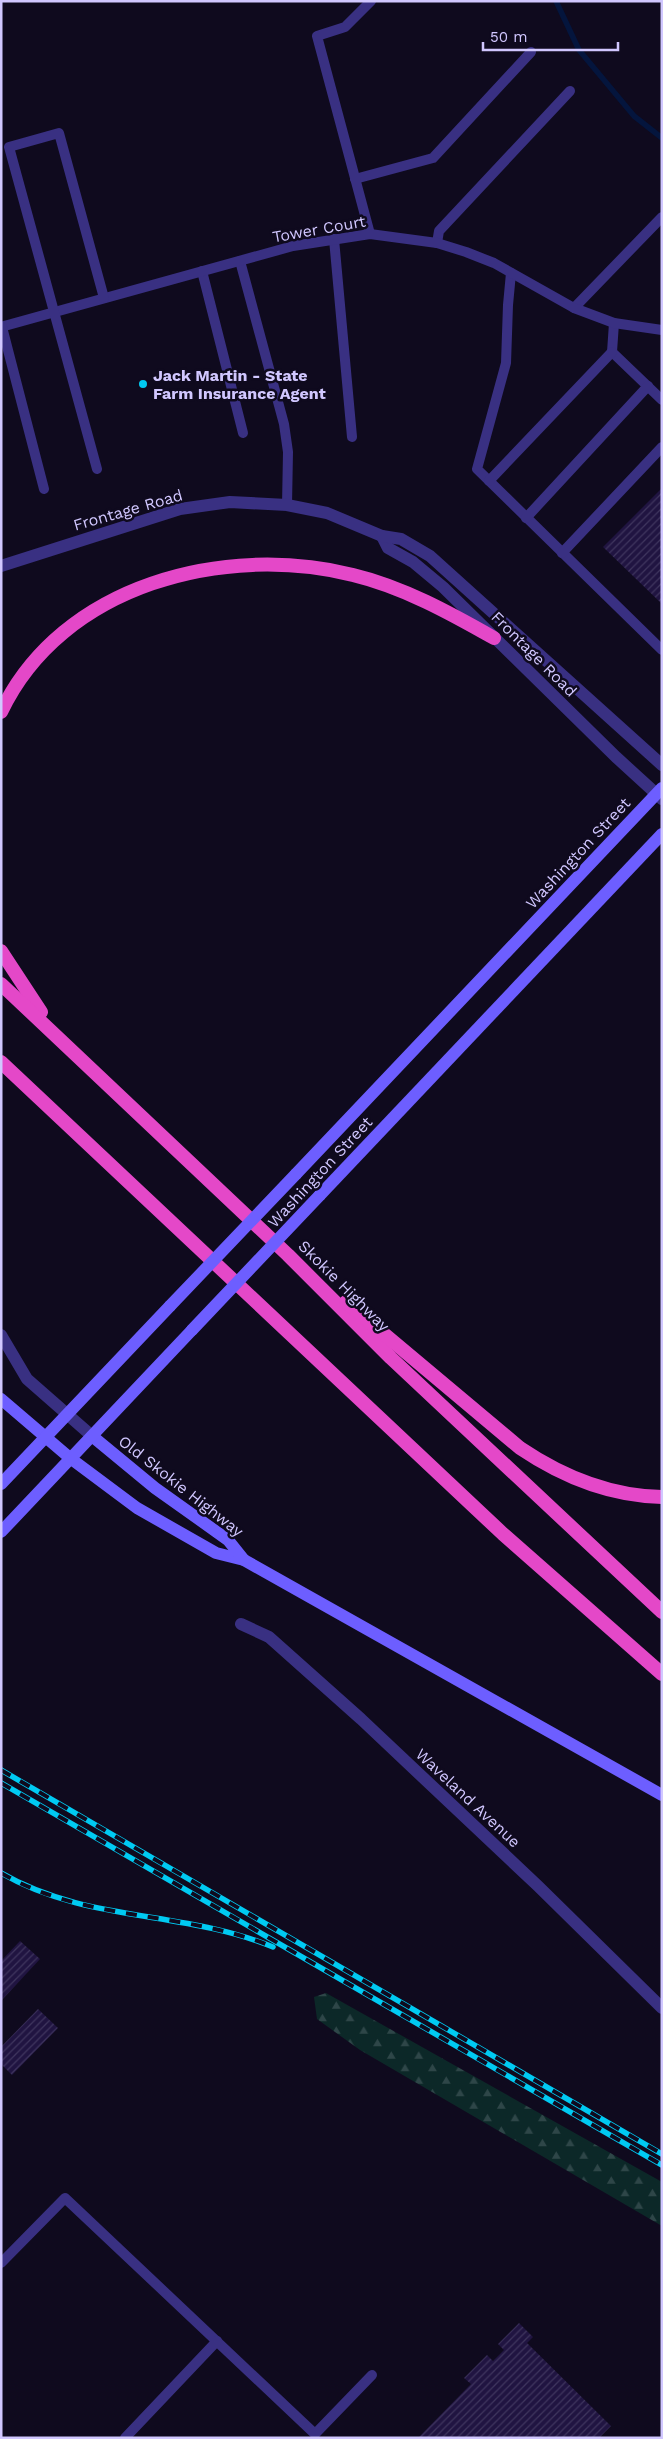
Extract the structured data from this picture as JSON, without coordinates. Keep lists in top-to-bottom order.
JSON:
{
  "streets": {
    "highway": ["Skokie Highway"],
    "main road": ["Washington Street", "Old Skokie Highway"],
    "street": ["Frontage Road", "Waveland Avenue"],
    "lane": ["Tower Court"]
  },
  "crossings": [
    ["Frontage Road", "Washington Street"],
    ["Washington Street", "Old Skokie Highway"]
  ],
  "places": ["Jack Martin - State Farm Insurance Agent"],
  "scale_bar": "50 m"
}
